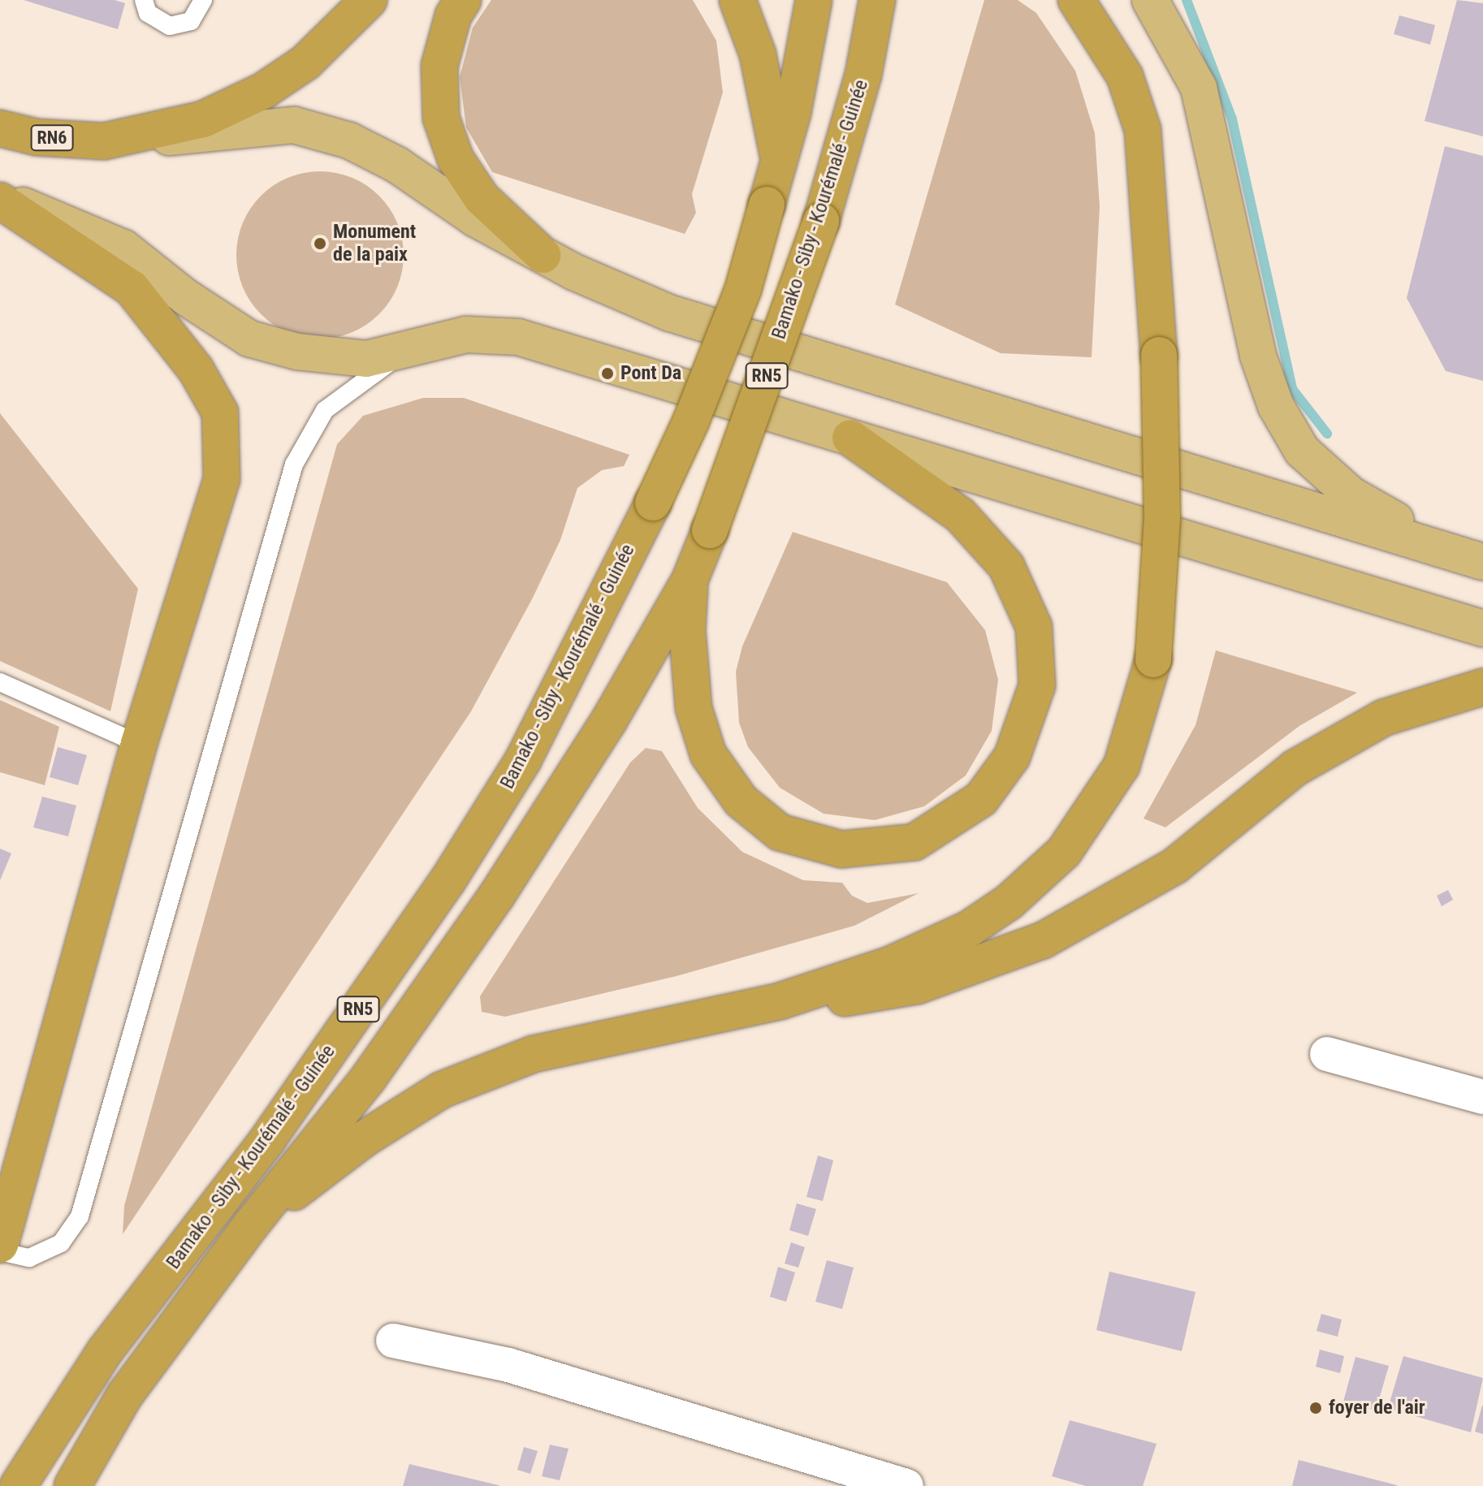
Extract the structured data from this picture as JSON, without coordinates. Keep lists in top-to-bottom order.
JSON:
{
  "streets": {
    "highway": ["RN6", "Bamako - Siby - Kourémalé - Guinée", "RN5"]
  },
  "places": ["Monument de la paix", "Pont Da", "foyer de l'air"]
}
